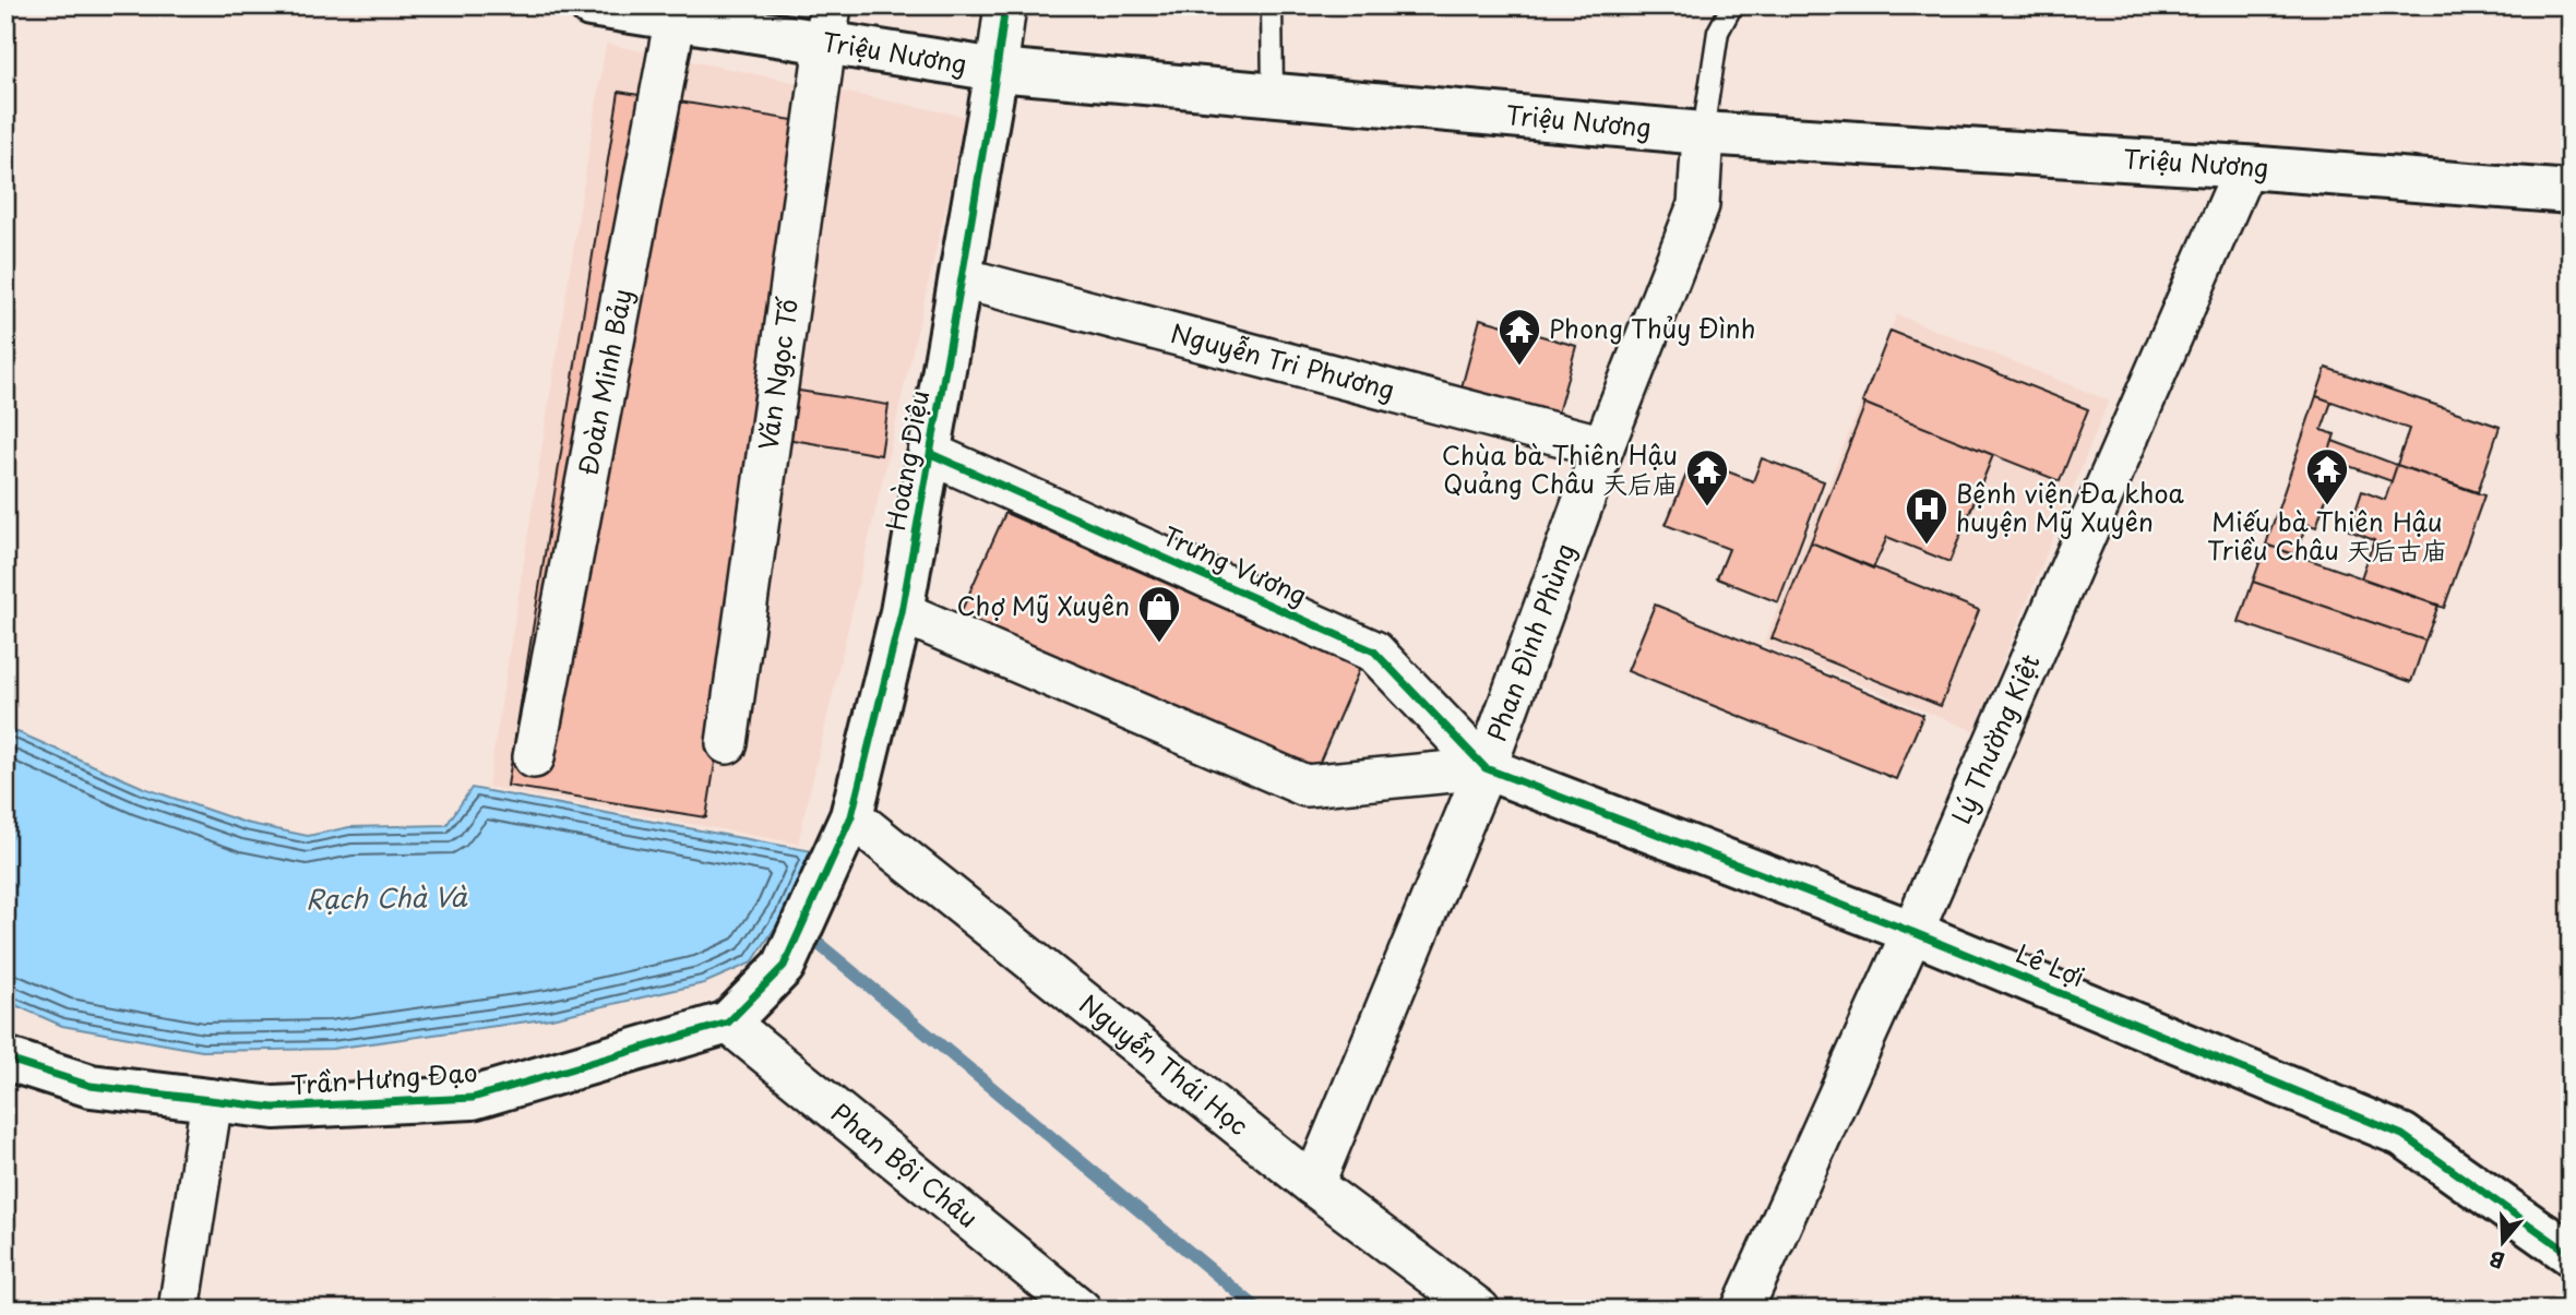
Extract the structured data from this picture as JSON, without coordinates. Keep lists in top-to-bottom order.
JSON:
{
  "streets": {
    "street": [
      "Triệu Nương",
      "Nguyễn Tri Phương",
      "Văn Ngọc Tố",
      "Đoàn Minh Bảy",
      "Hoàng Diệu",
      "Trưng Vương",
      "Phan Đình Phùng",
      "Lý Thường Kiệt",
      "Lê Lợi",
      "Nguyễn Thái Học",
      "Trần Hưng Đạo",
      "Phan Bội Châu"
    ]
  },
  "crossings": [
    ["Triệu Nương", "Văn Ngọc Tố"],
    ["Triệu Nương", "Đoàn Minh Bảy"],
    ["Triệu Nương", "Hoàng Diệu"],
    ["Triệu Nương", "Phan Đình Phùng"],
    ["Triệu Nương", "Lý Thường Kiệt"],
    ["Nguyễn Tri Phương", "Hoàng Diệu"],
    ["Nguyễn Tri Phương", "Phan Đình Phùng"],
    ["Hoàng Diệu", "Trưng Vương"],
    ["Hoàng Diệu", "Nguyễn Thái Học"],
    ["Hoàng Diệu", "Trần Hưng Đạo"],
    ["Trưng Vương", "Phan Đình Phùng"],
    ["Trưng Vương", "Lê Lợi"],
    ["Phan Đình Phùng", "Lê Lợi"],
    ["Phan Đình Phùng", "Nguyễn Thái Học"],
    ["Lý Thường Kiệt", "Lê Lợi"],
    ["Trần Hưng Đạo", "Phan Bội Châu"]
  ],
  "water": ["Rạch Chà Và"],
  "places": {
    "temple": ["Phong Thủy Đình", "Miếu bà Thiên Hậu Triều Châu 天后古庙", "Chùa bà Thiên Hậu Quảng Châu 天后庙"],
    "hospital": ["Bệnh viện Đa khoa huyện Mỹ Xuyên"],
    "shop": ["Chợ Mỹ Xuyên"]
  },
  "north": "bottom"
}
